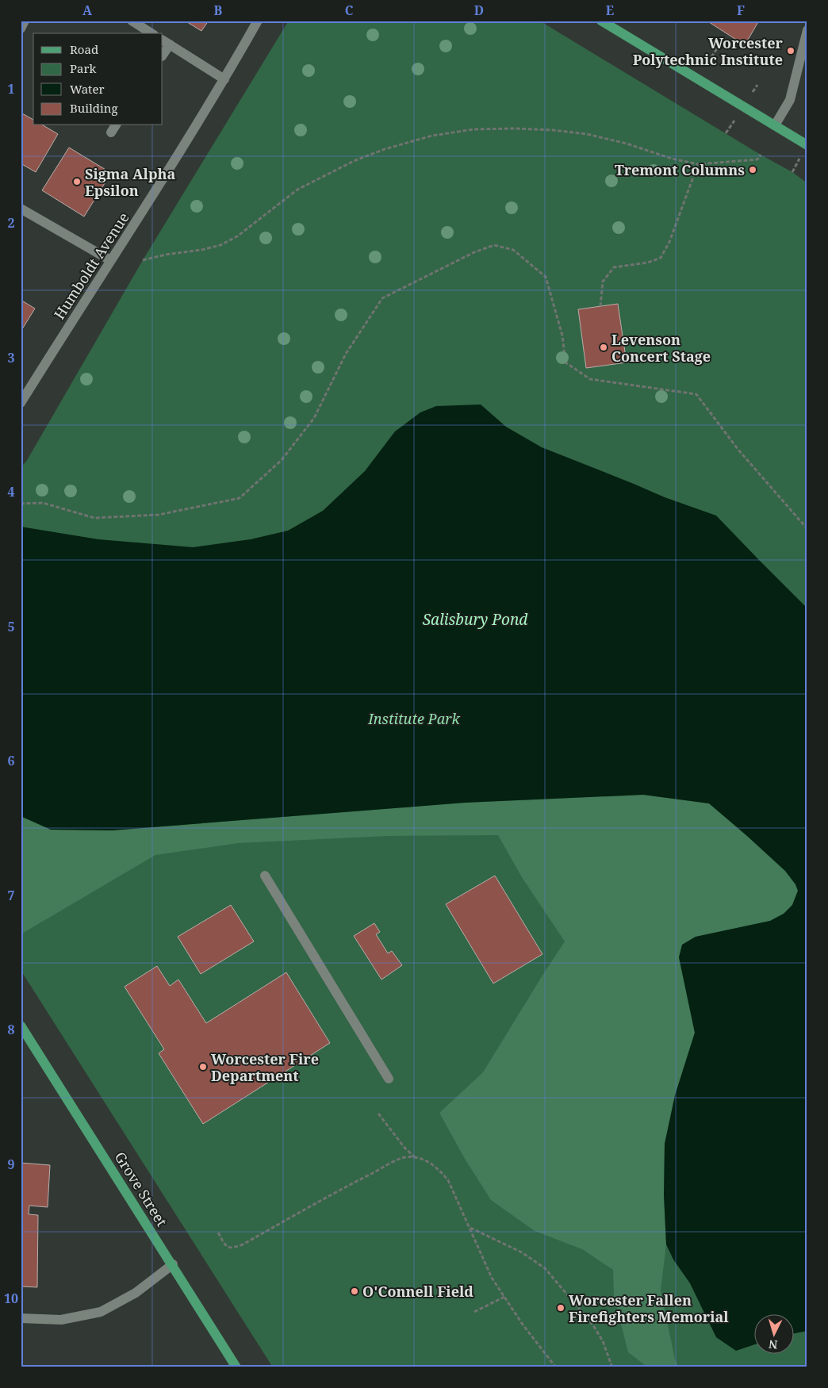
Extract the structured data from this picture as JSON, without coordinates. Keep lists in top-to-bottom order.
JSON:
{
  "streets": {
    "main road": ["Grove Street"],
    "street": ["Humboldt Avenue"]
  },
  "water": ["Salisbury Pond"],
  "parks": ["Institute Park"],
  "places": [
    "Worcester Polytechnic Institute",
    "Tremont Columns",
    "Sigma Alpha Epsilon",
    "Levenson Concert Stage",
    "Worcester Fire Department",
    "O'Connell Field",
    "Worcester Fallen Firefighters Memorial"
  ],
  "legend": [
    "Road",
    "Park",
    "Water",
    "Building"
  ],
  "north": "bottom",
  "grid": {
    "columns": [
      "A",
      "B",
      "C",
      "D",
      "E",
      "F"
    ],
    "rows": [
      "1",
      "2",
      "3",
      "4",
      "5",
      "6",
      "7",
      "8",
      "9",
      "10"
    ]
  }
}
